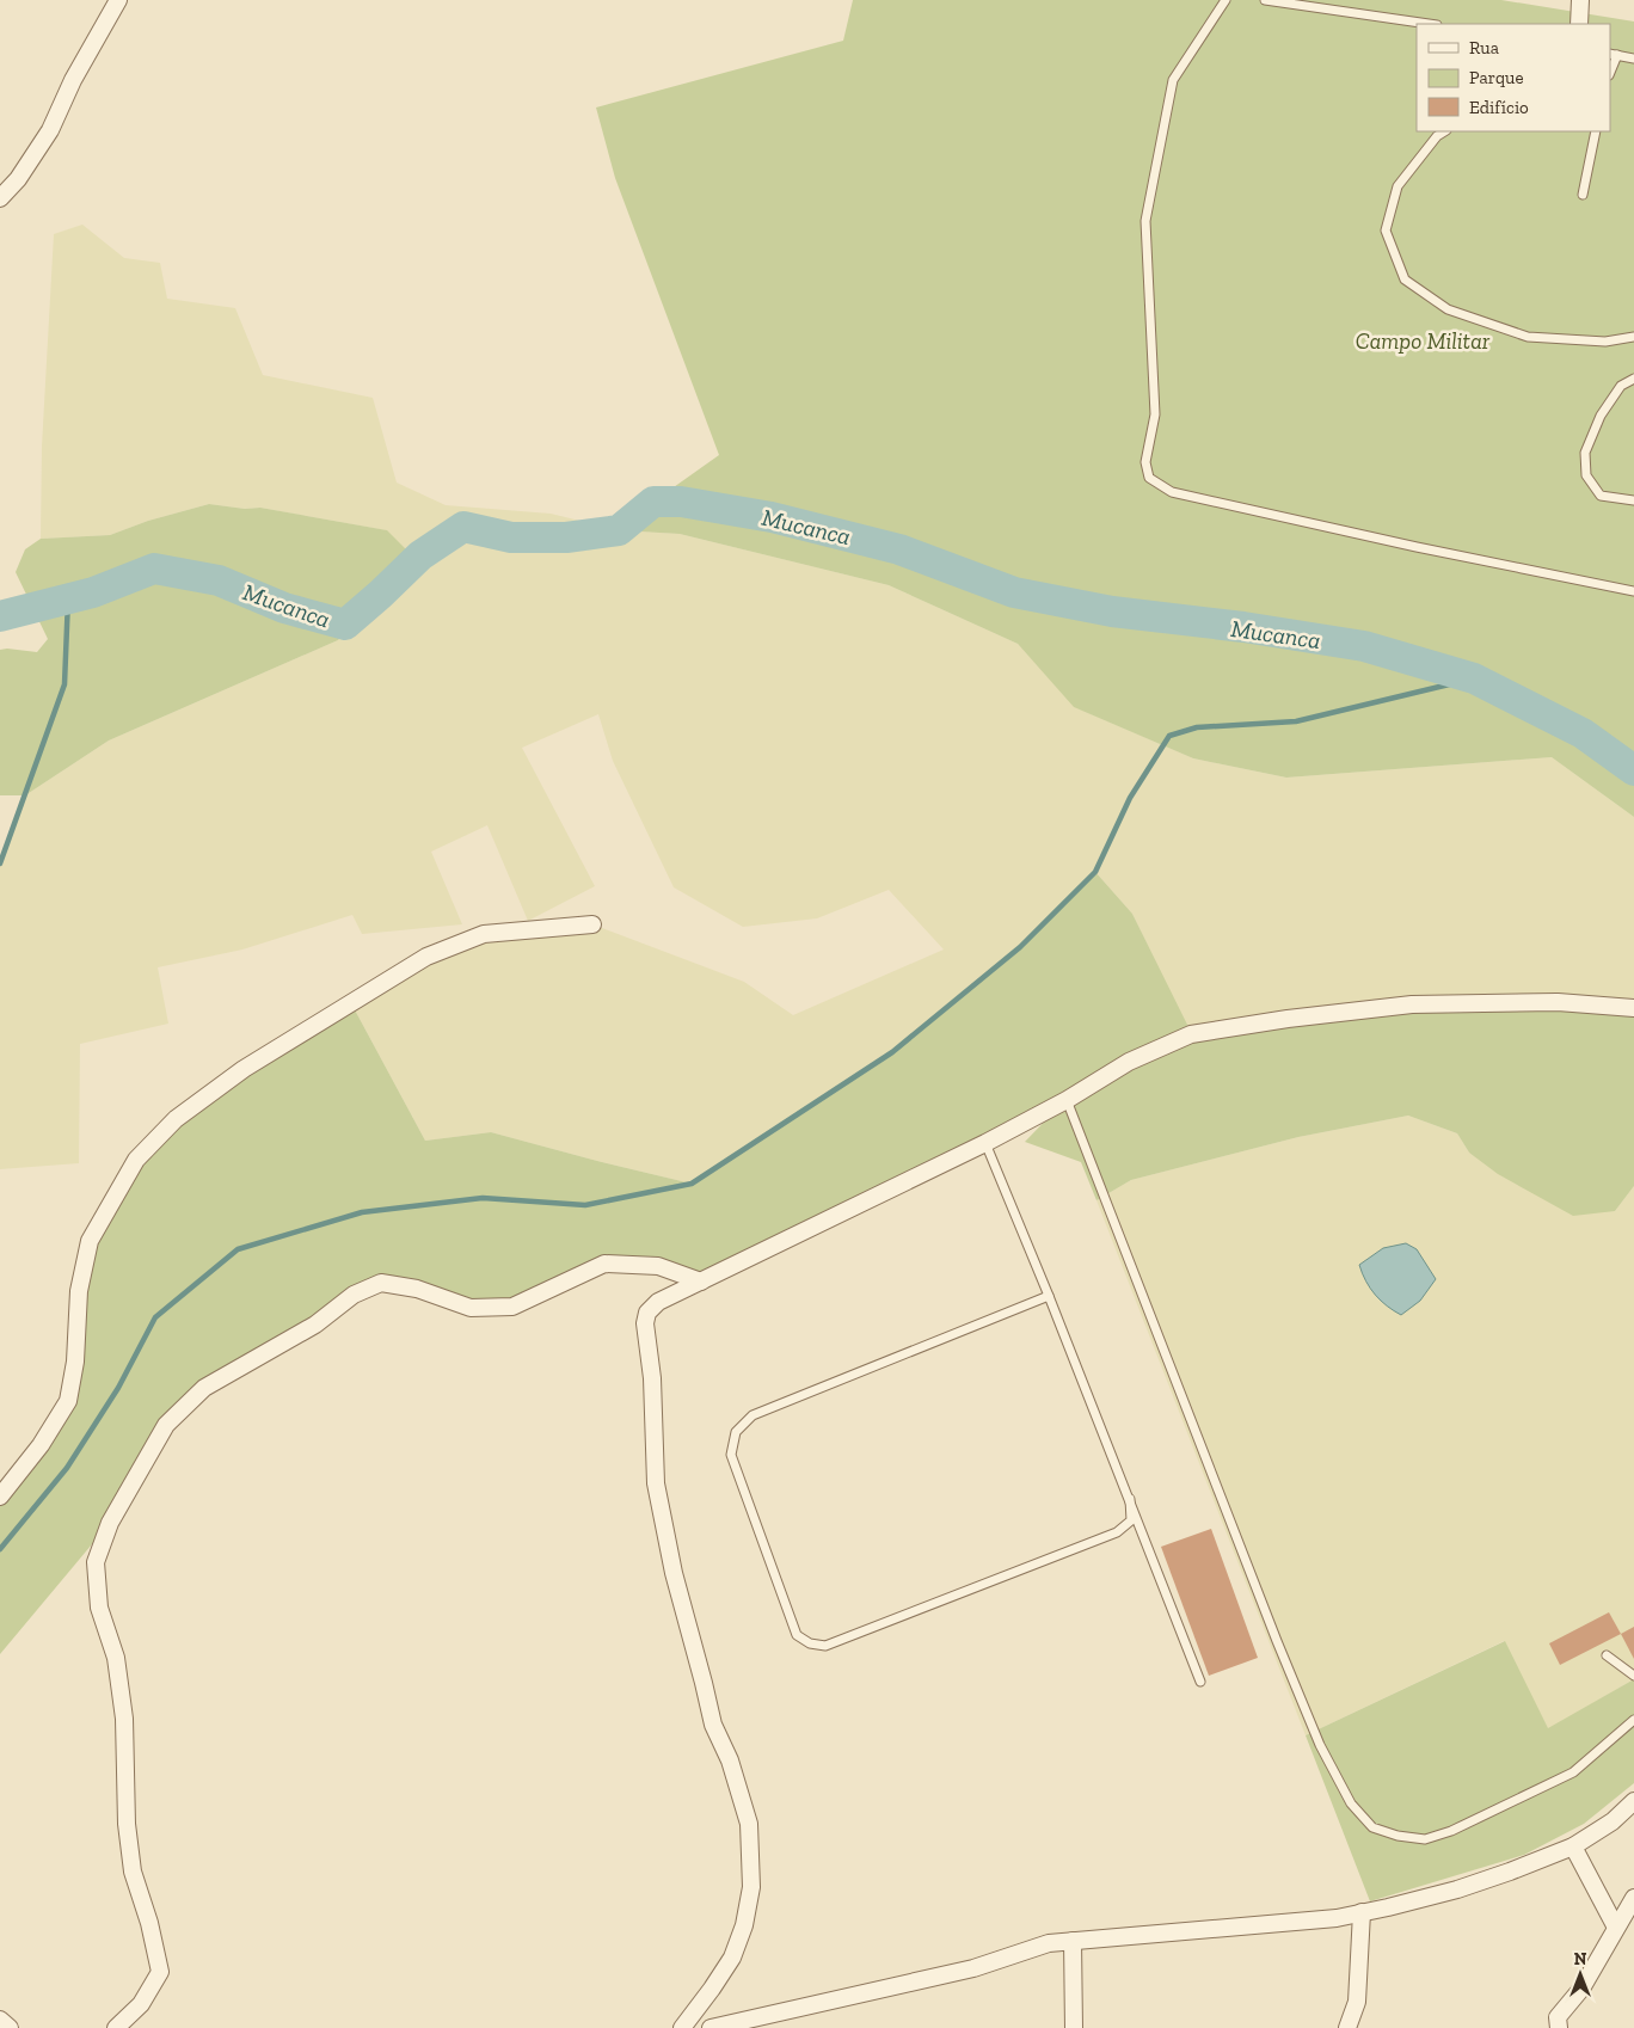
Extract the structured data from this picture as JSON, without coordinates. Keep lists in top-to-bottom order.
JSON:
{
  "water": ["Mucanca"],
  "parks": ["Campo Militar"],
  "legend": ["Rua", "Parque", "Edifício"],
  "north": "top"
}
